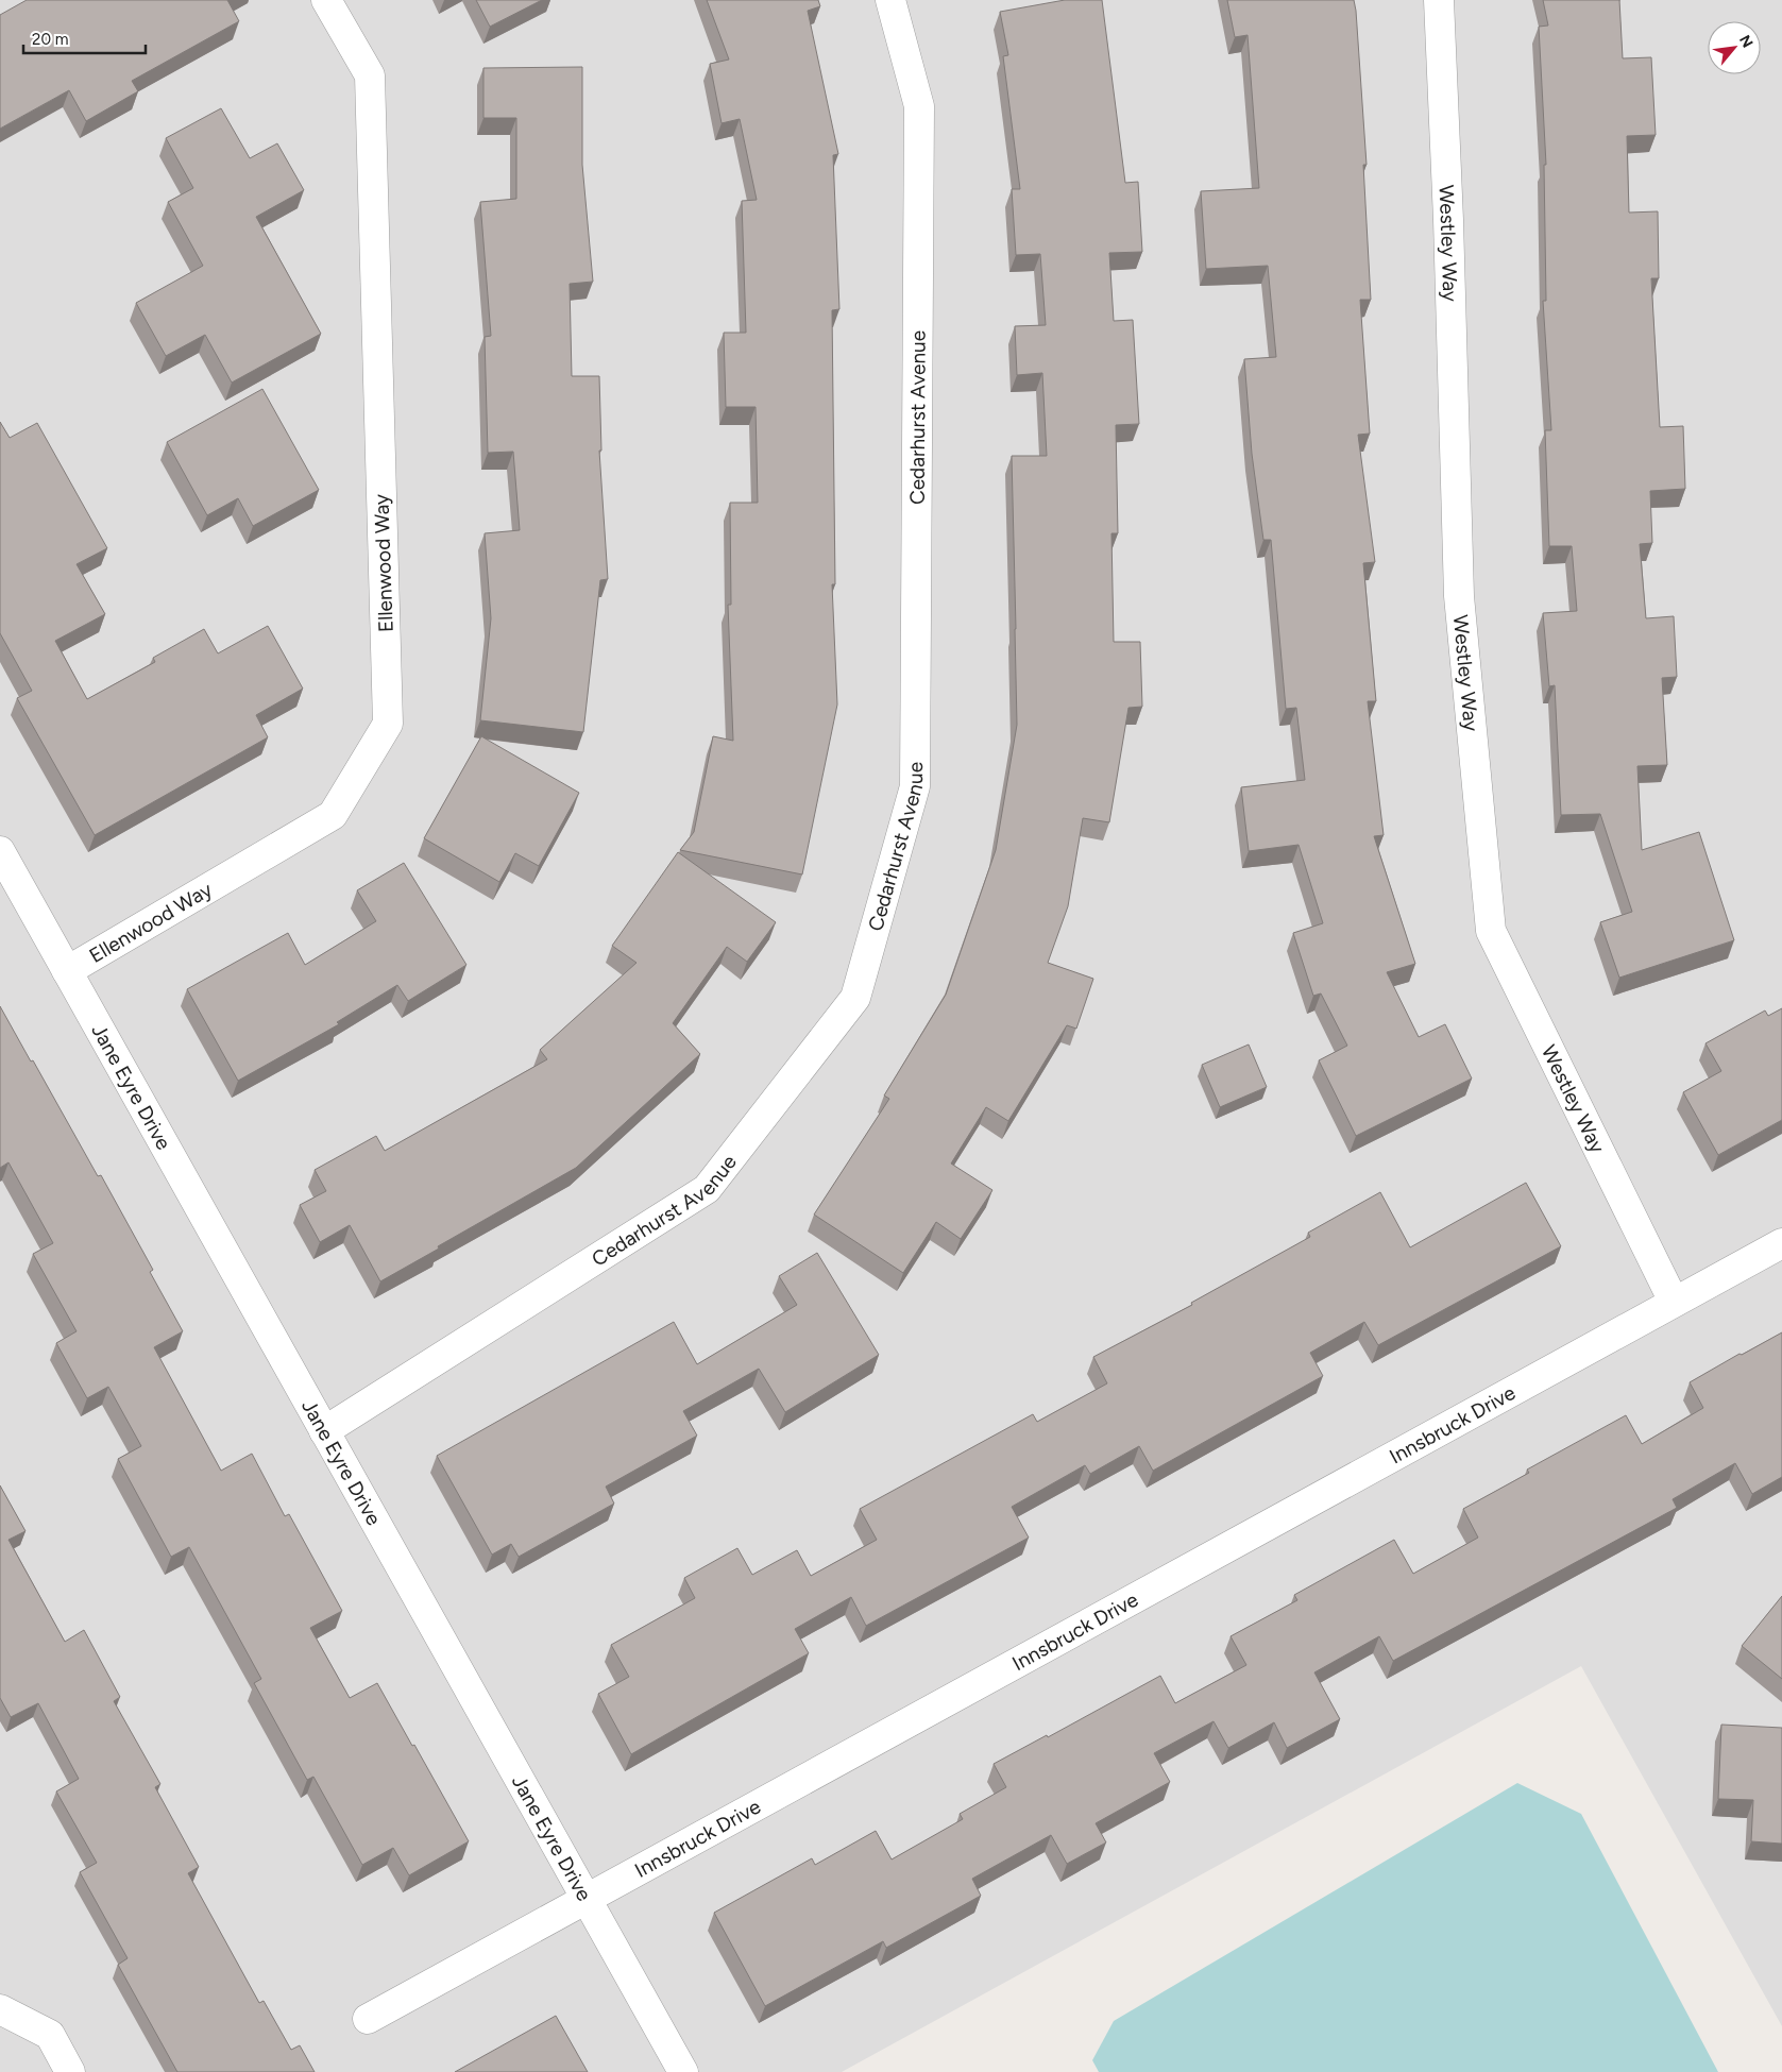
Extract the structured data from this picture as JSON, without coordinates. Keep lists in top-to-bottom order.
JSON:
{
  "streets": {
    "street": [
      "Westley Way",
      "Cedarhurst Avenue",
      "Ellenwood Way",
      "Jane Eyre Drive",
      "Innsbruck Drive"
    ]
  },
  "crossings": [
    ["Westley Way", "Innsbruck Drive"],
    ["Cedarhurst Avenue", "Jane Eyre Drive"],
    ["Ellenwood Way", "Jane Eyre Drive"],
    ["Jane Eyre Drive", "Innsbruck Drive"]
  ],
  "scale_bar": "20 m",
  "north": "top right"
}
